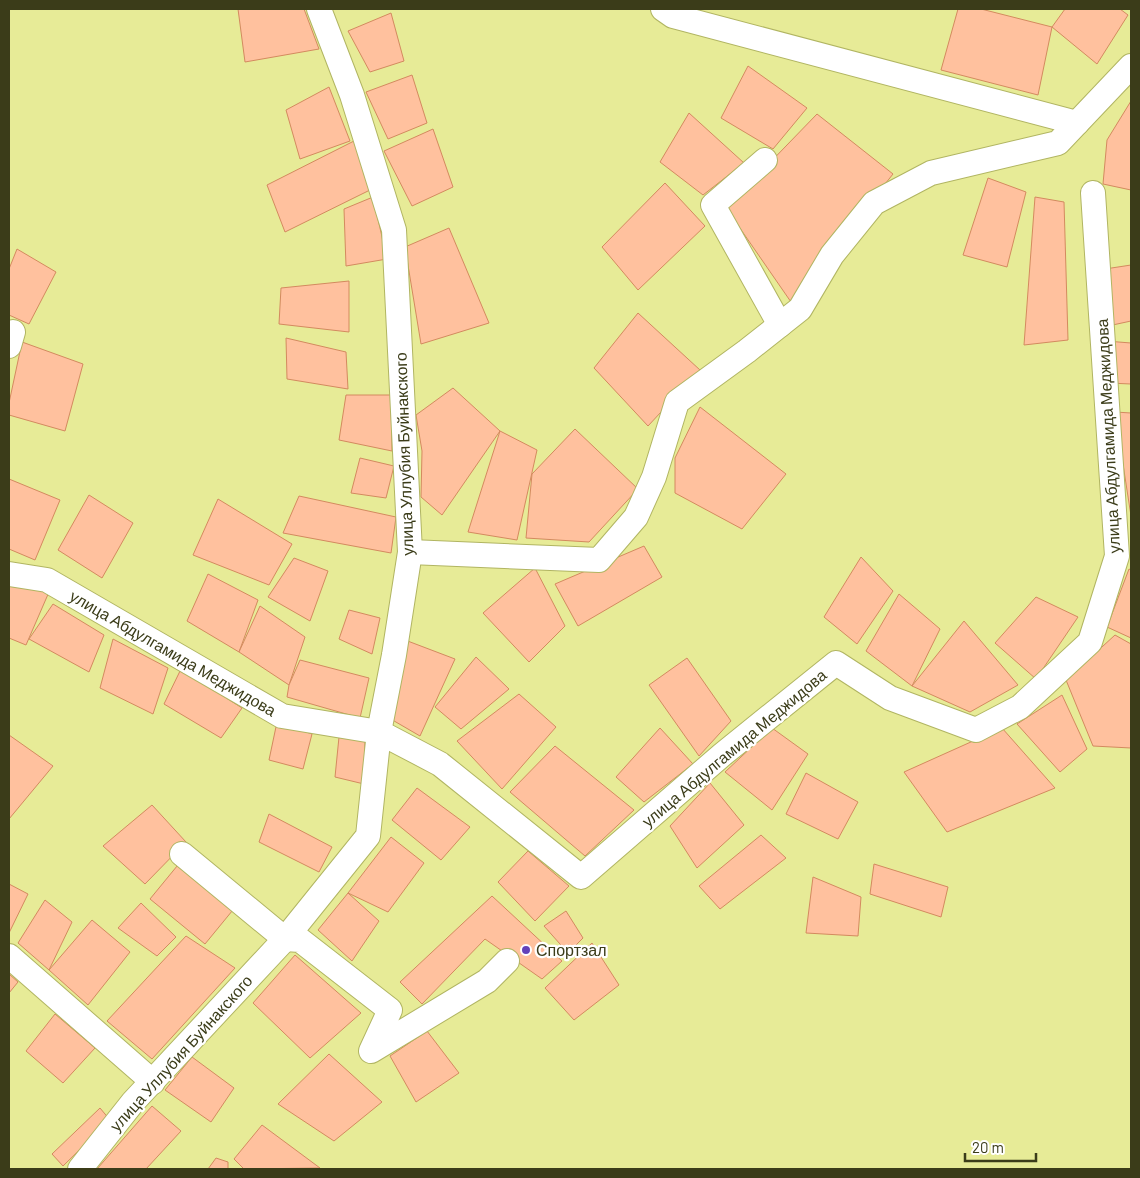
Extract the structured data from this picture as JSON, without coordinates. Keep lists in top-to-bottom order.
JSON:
{
  "streets": {
    "street": ["улица Абдулгамида Меджидова", "улица Уллубия Буйнакского"]
  },
  "crossings": [
    ["улица Абдулгамида Меджидова", "улица Уллубия Буйнакского"]
  ],
  "places": ["Спортзал"],
  "scale_bar": "20 m"
}
